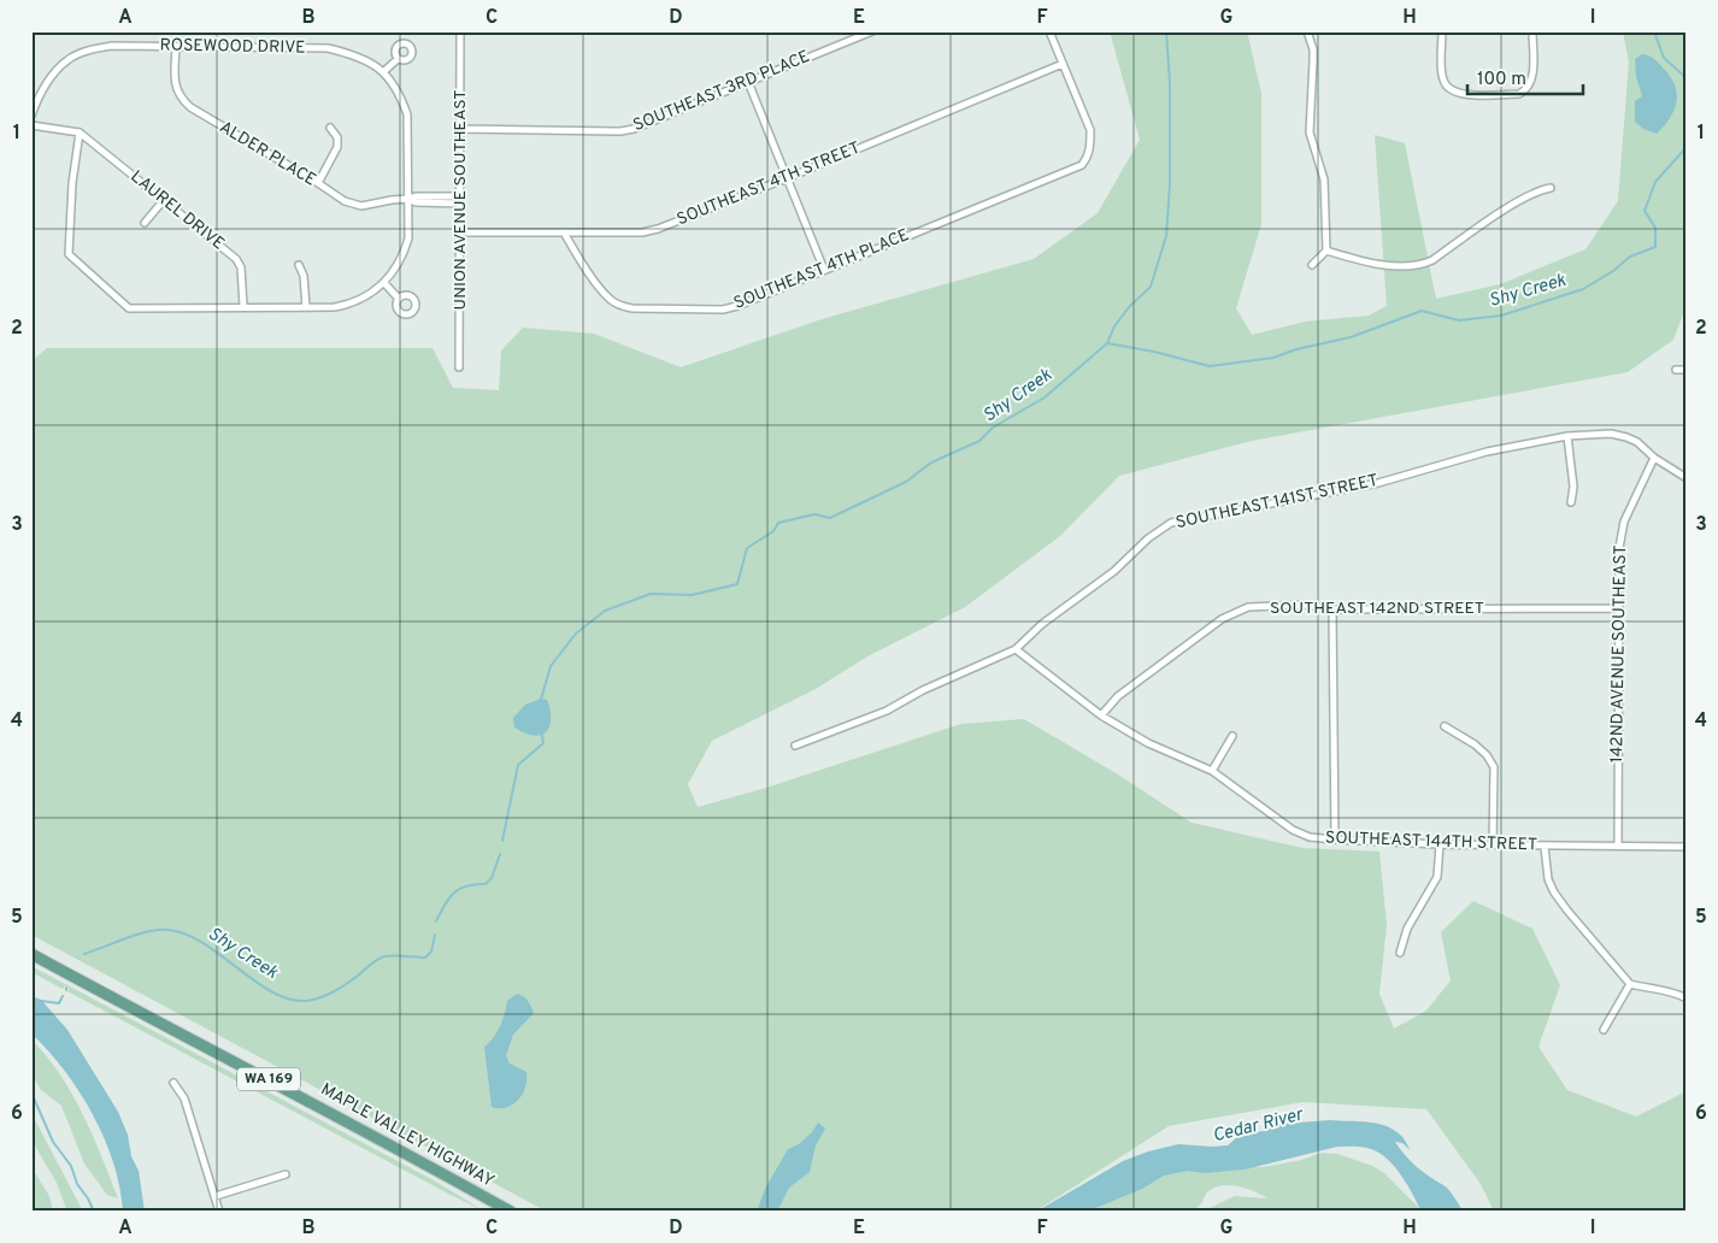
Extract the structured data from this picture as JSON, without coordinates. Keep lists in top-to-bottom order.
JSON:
{
  "streets": {
    "main road": ["WA 169", "MAPLE VALLEY HIGHWAY"],
    "street": [
      "ROSEWOOD DRIVE",
      "SOUTHEAST 3RD PLACE",
      "ALDER PLACE",
      "SOUTHEAST 4TH STREET",
      "UNION AVENUE SOUTHEAST",
      "LAUREL DRIVE",
      "SOUTHEAST 4TH PLACE",
      "SOUTHEAST 141ST STREET",
      "SOUTHEAST 142ND STREET",
      "142ND AVENUE SOUTHEAST",
      "SOUTHEAST 144TH STREET"
    ]
  },
  "crossings": [
    ["ROSEWOOD DRIVE", "ALDER PLACE"],
    ["SOUTHEAST 3RD PLACE", "UNION AVENUE SOUTHEAST"],
    ["ALDER PLACE", "UNION AVENUE SOUTHEAST"],
    ["SOUTHEAST 4TH STREET", "UNION AVENUE SOUTHEAST"],
    ["SOUTHEAST 4TH STREET", "SOUTHEAST 4TH PLACE"],
    ["SOUTHEAST 141ST STREET", "142ND AVENUE SOUTHEAST"],
    ["SOUTHEAST 141ST STREET", "SOUTHEAST 144TH STREET"],
    ["SOUTHEAST 142ND STREET", "142ND AVENUE SOUTHEAST"],
    ["SOUTHEAST 142ND STREET", "SOUTHEAST 144TH STREET"],
    ["142ND AVENUE SOUTHEAST", "SOUTHEAST 144TH STREET"]
  ],
  "water": ["Shy Creek", "Cedar River"],
  "scale_bar": "100 m",
  "grid": {
    "columns": [
      "A",
      "B",
      "C",
      "D",
      "E",
      "F",
      "G",
      "H",
      "I"
    ],
    "rows": [
      "1",
      "2",
      "3",
      "4",
      "5",
      "6"
    ]
  }
}
